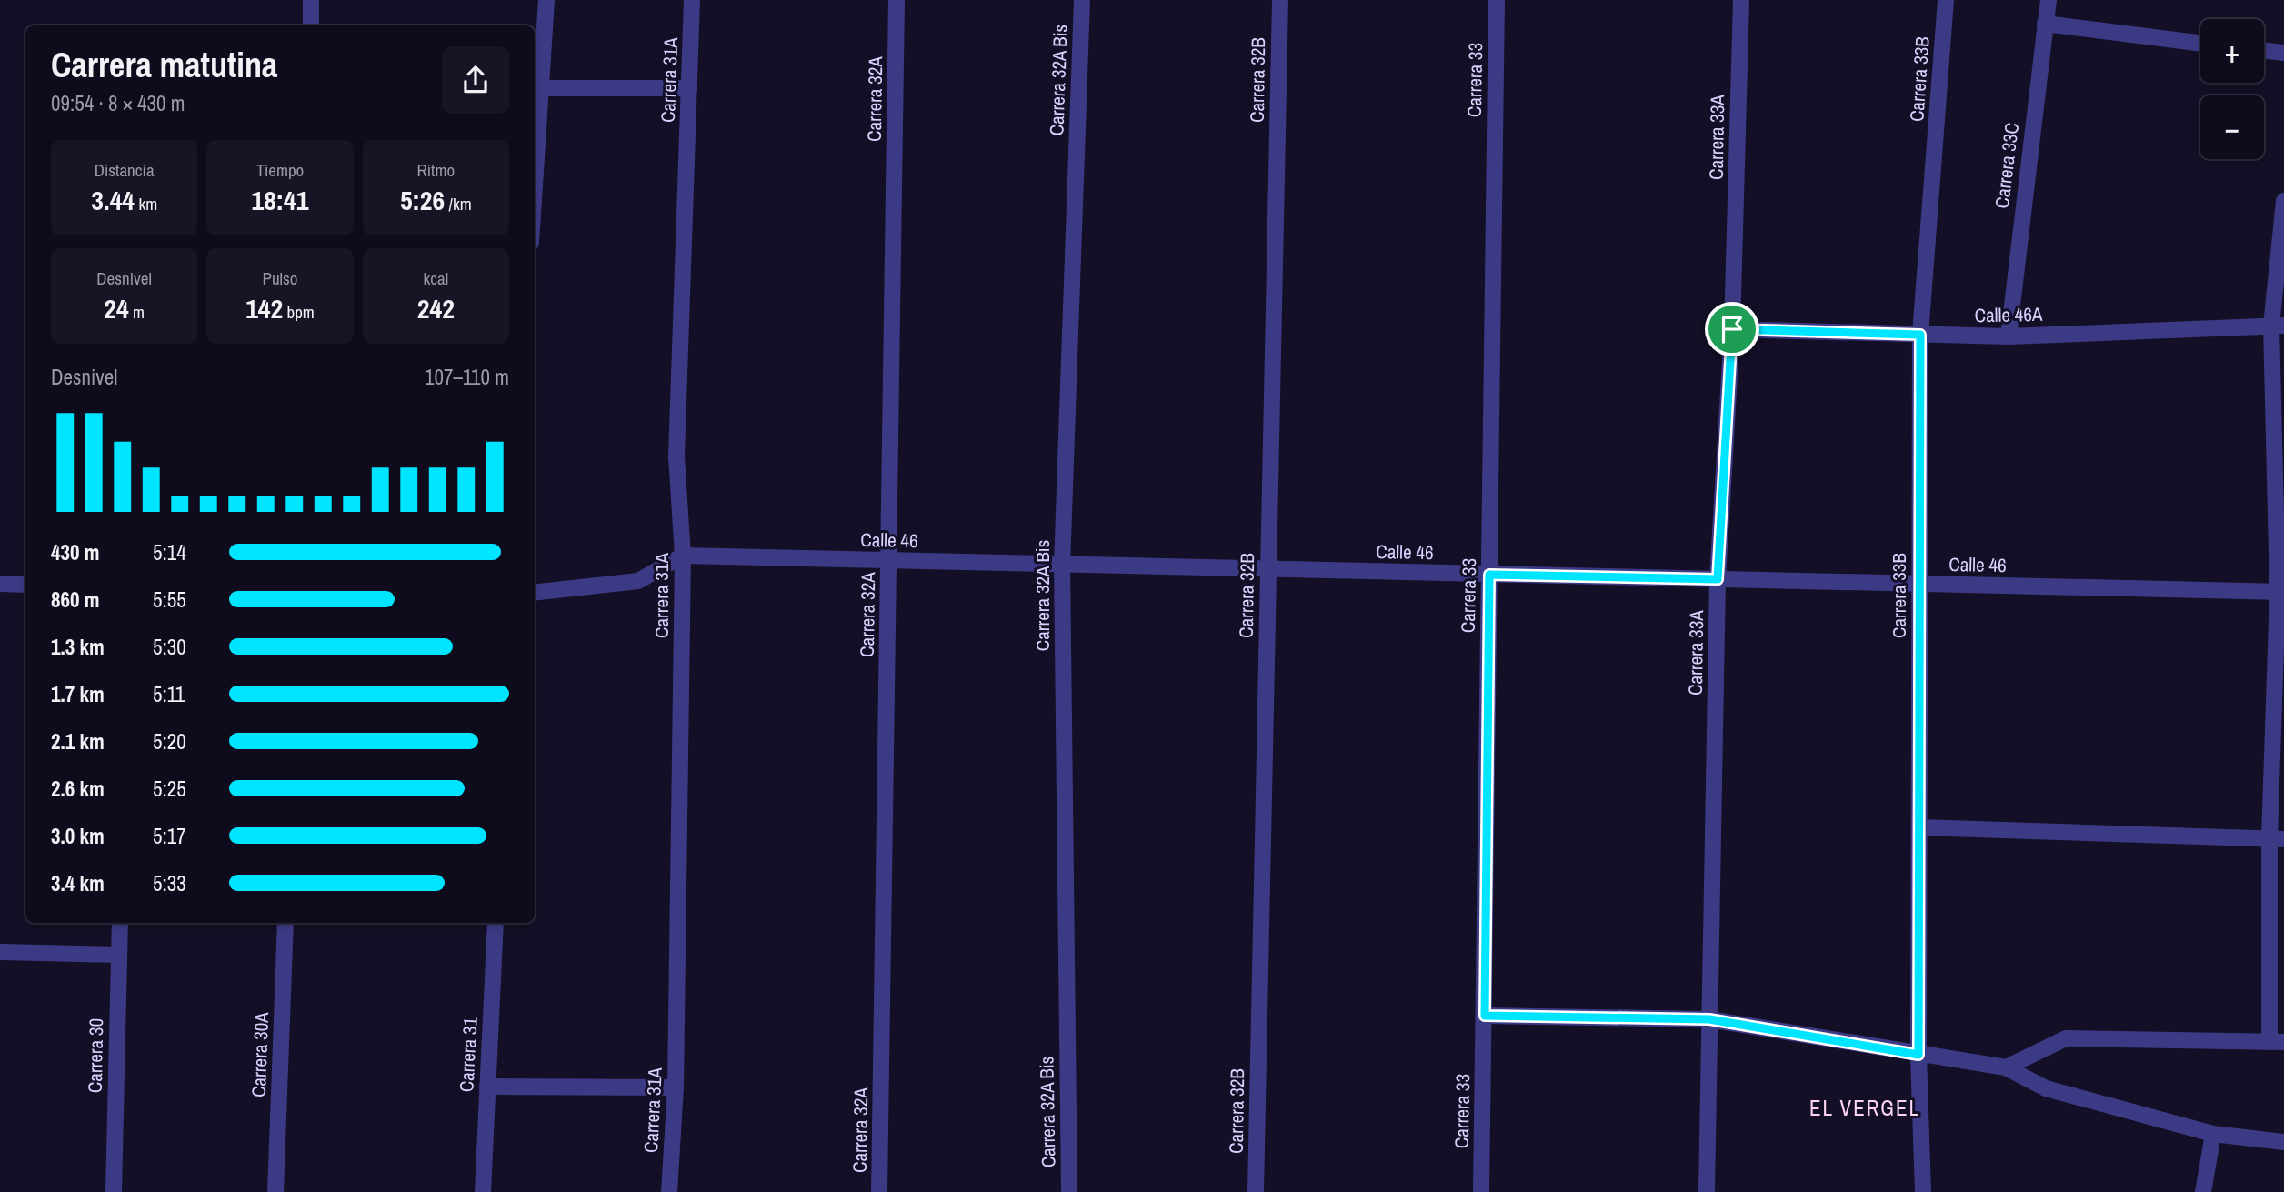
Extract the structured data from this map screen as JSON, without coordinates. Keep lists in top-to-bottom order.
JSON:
{
  "streets": {
    "street": [
      "Carrera 33B",
      "Carrera 31A",
      "Carrera 32A Bis",
      "Carrera 32B",
      "Carrera 33",
      "Carrera 32A",
      "Carrera 33A",
      "Carrera 33C",
      "Calle 46A",
      "Calle 46",
      "Carrera 30A",
      "Carrera 31",
      "Carrera 30"
    ]
  },
  "crossings": [
    ["Carrera 33B", "Calle 46A"],
    ["Carrera 33B", "Calle 46"],
    ["Carrera 31A", "Calle 46"],
    ["Carrera 32A Bis", "Calle 46"],
    ["Carrera 32B", "Calle 46"],
    ["Carrera 33", "Calle 46"],
    ["Carrera 32A", "Calle 46"],
    ["Carrera 33A", "Calle 46A"],
    ["Carrera 33A", "Calle 46"],
    ["Carrera 33C", "Calle 46A"]
  ],
  "districts": ["EL VERGEL"],
  "page": {
    "map_buttons": ["+", "−"],
    "heading": ["Carrera matutina", "09:54 · 8 × 430 m"],
    "stats": [
      ["Distancia", "3.44 km"],
      ["Tiempo", "18:41"],
      ["Ritmo", "5:26 /km"],
      ["Desnivel", "24 m"],
      ["Pulso", "142 bpm"],
      ["kcal", "242"]
    ],
    "chart": ["Desnivel", "107–110 m"],
    "list": [
      {
        "name": "430 m",
        "note": "5:14"
      },
      {
        "name": "860 m",
        "note": "5:55"
      },
      {
        "name": "1.3 km",
        "note": "5:30"
      },
      {
        "name": "1.7 km",
        "note": "5:11"
      },
      {
        "name": "2.1 km",
        "note": "5:20"
      },
      {
        "name": "2.6 km",
        "note": "5:25"
      },
      {
        "name": "3.0 km",
        "note": "5:17"
      },
      {
        "name": "3.4 km",
        "note": "5:33"
      }
    ]
  }
}
